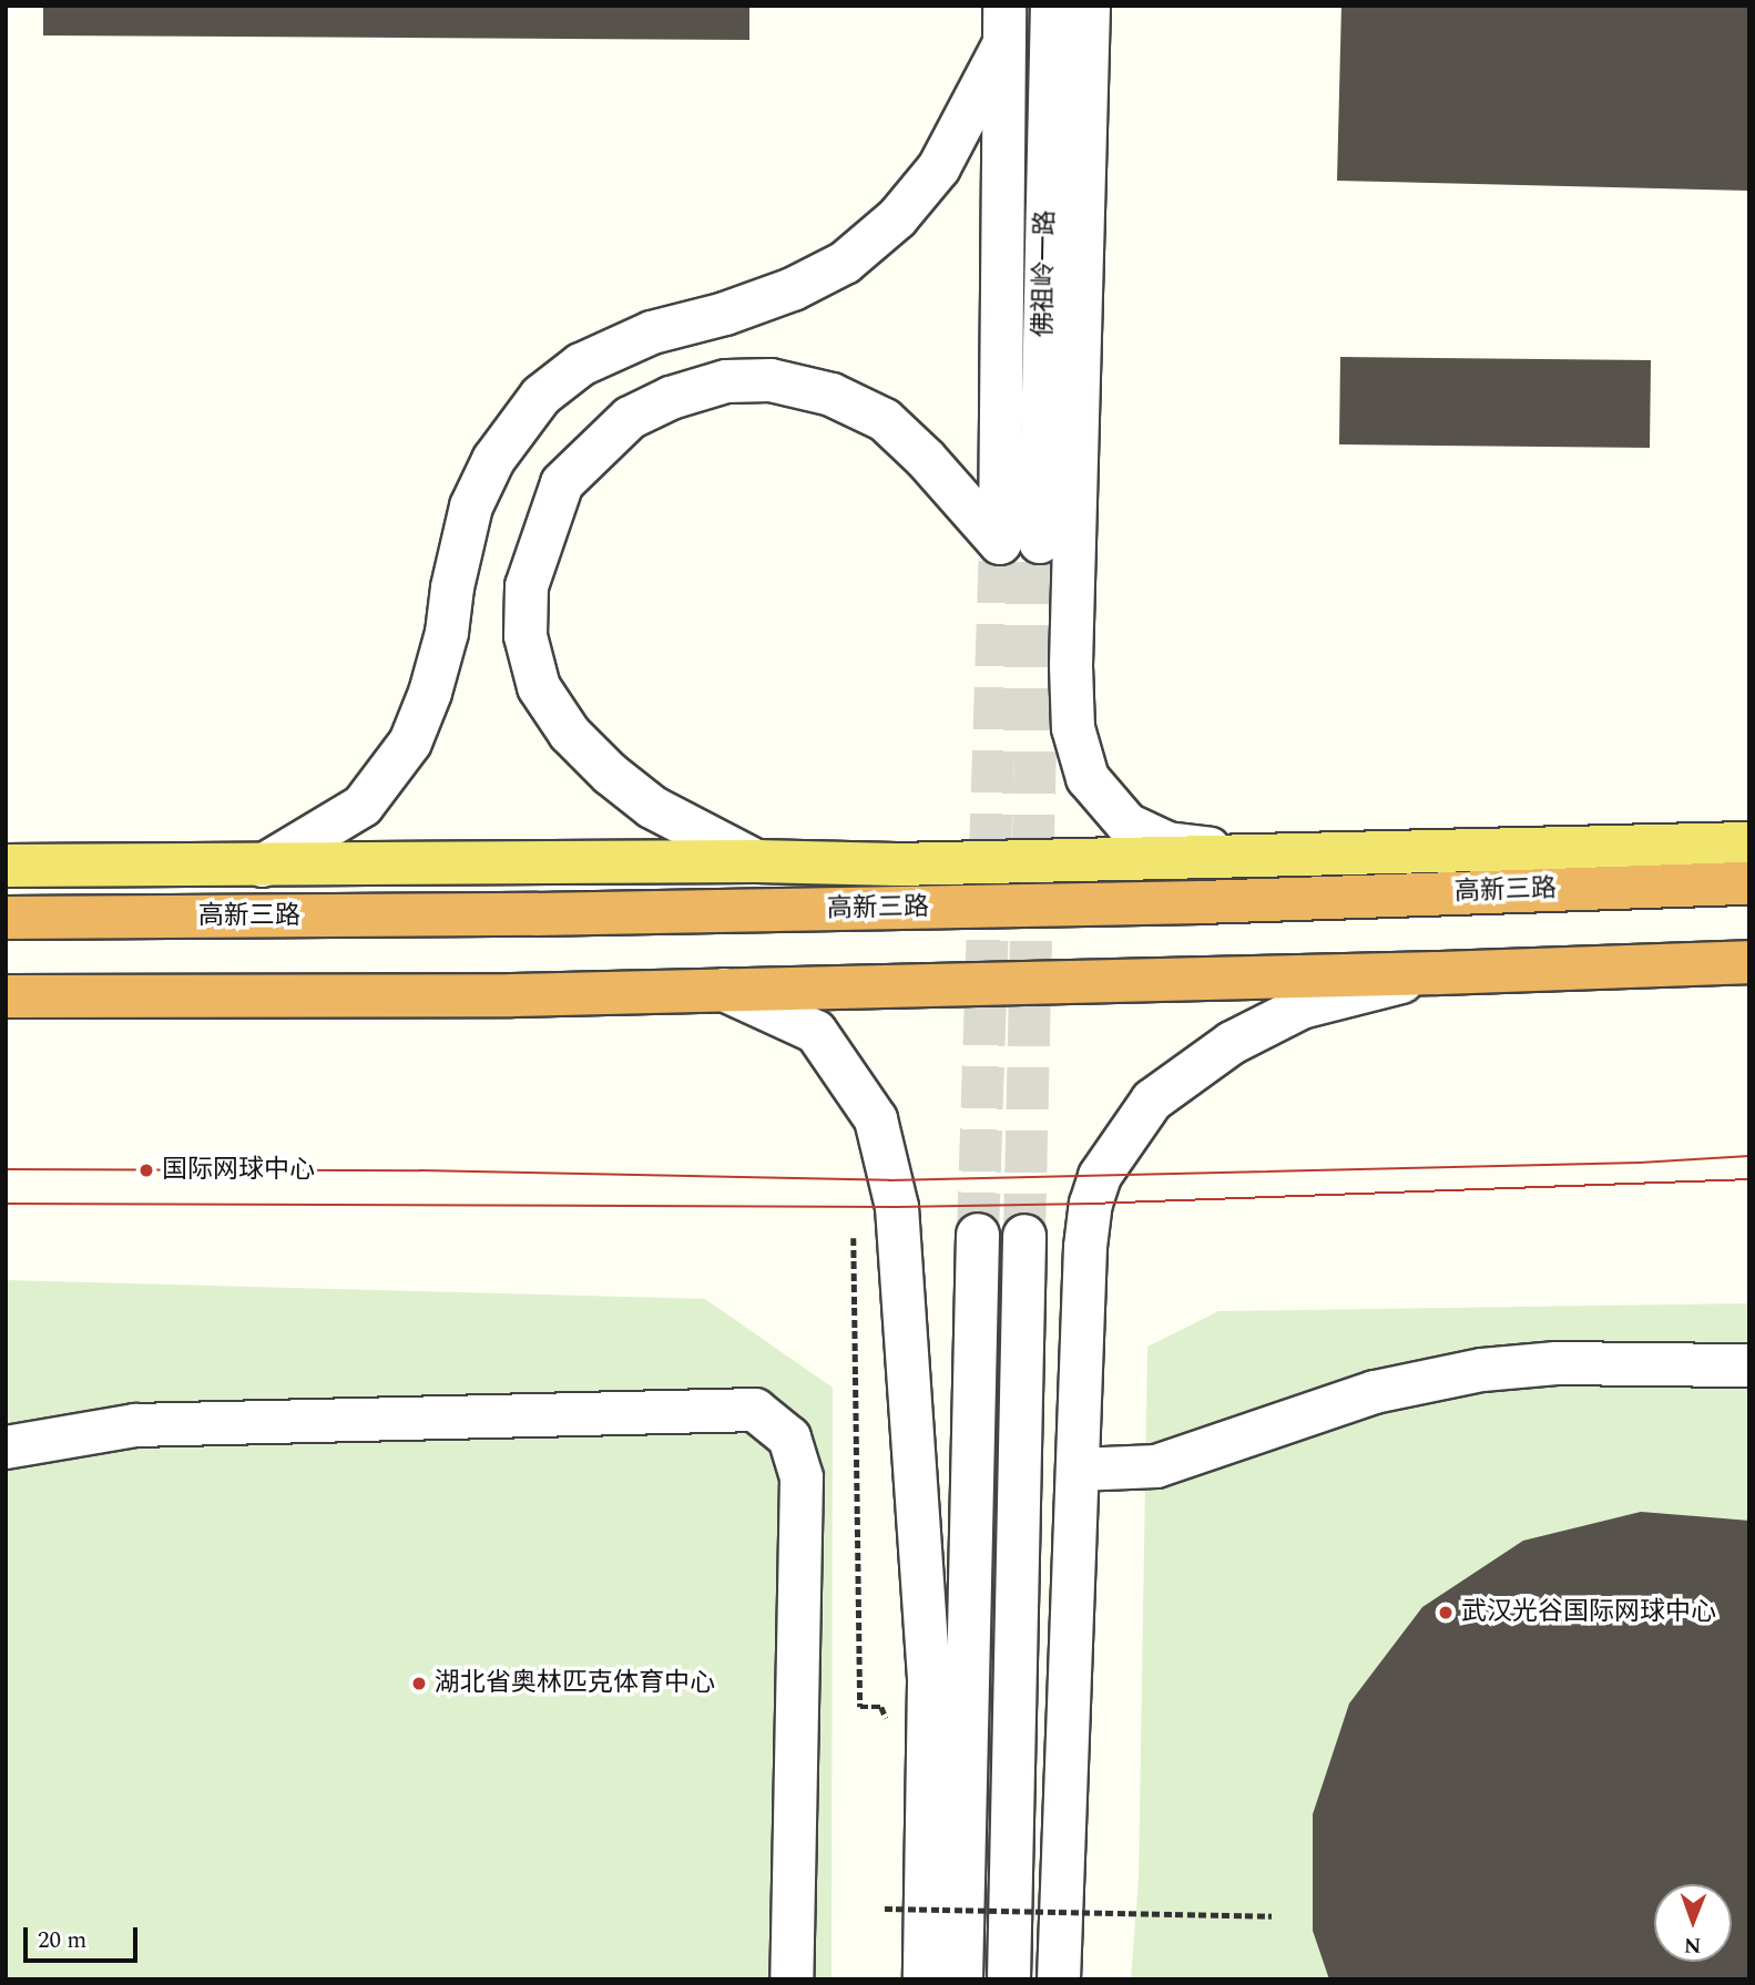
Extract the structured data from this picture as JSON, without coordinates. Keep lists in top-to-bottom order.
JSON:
{
  "streets": {
    "highway": ["高新三路"],
    "street": ["佛祖岭一路"]
  },
  "places": ["国际网球中心", "武汉光谷国际网球中心", "湖北省奥林匹克体育中心"],
  "scale_bar": "20 m",
  "north": "bottom"
}
